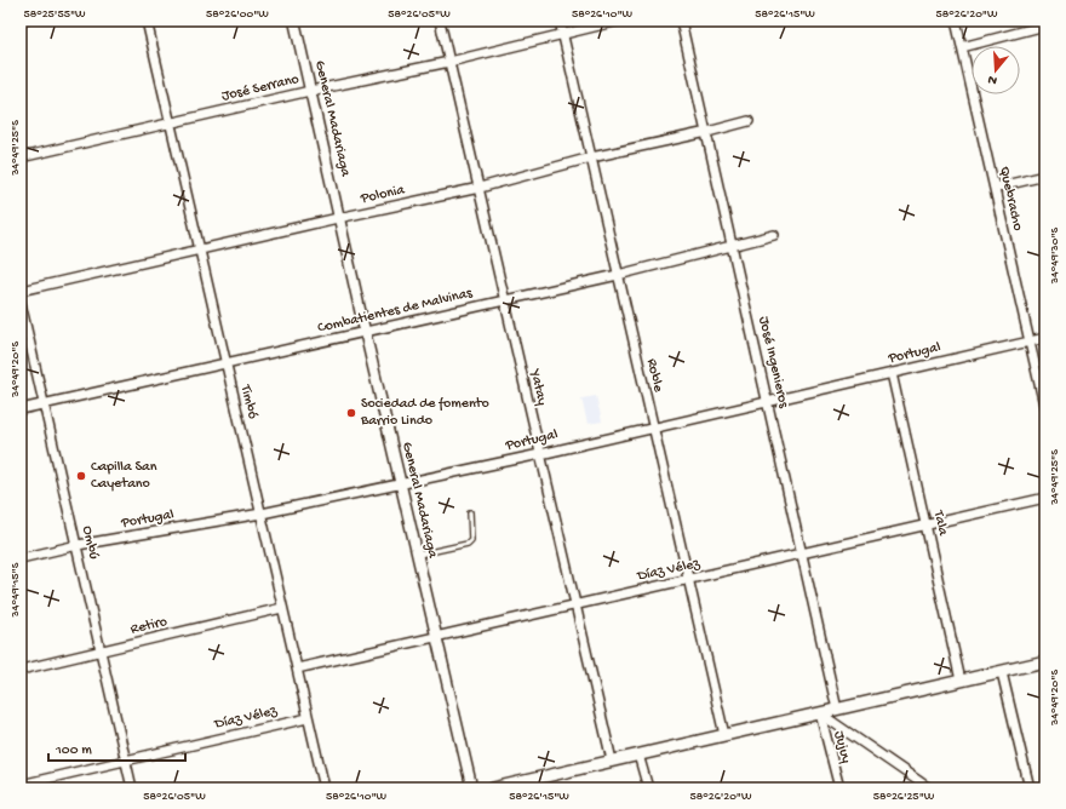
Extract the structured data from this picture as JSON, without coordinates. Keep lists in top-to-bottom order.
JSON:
{
  "streets": {
    "street": [
      "José Serrano",
      "General Madariaga",
      "Polonia",
      "Quebracho",
      "Combatientes de Malvinas",
      "Portugal",
      "José Ingenieros",
      "Roble",
      "Yatay",
      "Timbó",
      "Tala",
      "Ombú",
      "Díaz Vélez",
      "Retiro",
      "Jujuy"
    ]
  },
  "crossings": [
    ["José Serrano", "General Madariaga"],
    ["José Serrano", "Roble"],
    ["José Serrano", "Yatay"],
    ["José Serrano", "Timbó"],
    ["General Madariaga", "Polonia"],
    ["General Madariaga", "Combatientes de Malvinas"],
    ["General Madariaga", "Portugal"],
    ["General Madariaga", "Díaz Vélez"],
    ["Polonia", "José Ingenieros"],
    ["Polonia", "Roble"],
    ["Polonia", "Yatay"],
    ["Polonia", "Timbó"],
    ["Quebracho", "Portugal"],
    ["Combatientes de Malvinas", "José Ingenieros"],
    ["Combatientes de Malvinas", "Roble"],
    ["Combatientes de Malvinas", "Yatay"],
    ["Combatientes de Malvinas", "Timbó"],
    ["Combatientes de Malvinas", "Ombú"],
    ["Portugal", "José Ingenieros"],
    ["Portugal", "Roble"],
    ["Portugal", "Yatay"],
    ["Portugal", "Timbó"],
    ["Portugal", "Tala"],
    ["Portugal", "Ombú"],
    ["José Ingenieros", "Díaz Vélez"],
    ["Roble", "Díaz Vélez"],
    ["Yatay", "Díaz Vélez"],
    ["Timbó", "Díaz Vélez"],
    ["Timbó", "Retiro"],
    ["Tala", "Díaz Vélez"],
    ["Ombú", "Díaz Vélez"],
    ["Ombú", "Retiro"]
  ],
  "places": ["Sociedad de fomento Barrio Lindo", "Capilla San Cayetano"],
  "scale_bar": "100 m",
  "north": "bottom",
  "coordinates": [
    "58°25'55\"W",
    "58°26'00\"W",
    "58°26'05\"W",
    "58°26'10\"W",
    "58°26'15\"W",
    "58°26'20\"W",
    "34°49'25\"S",
    "34°49'30\"S",
    "34°49'20\"S",
    "34°49'15\"S",
    "58°26'25\"W"
  ]
}
